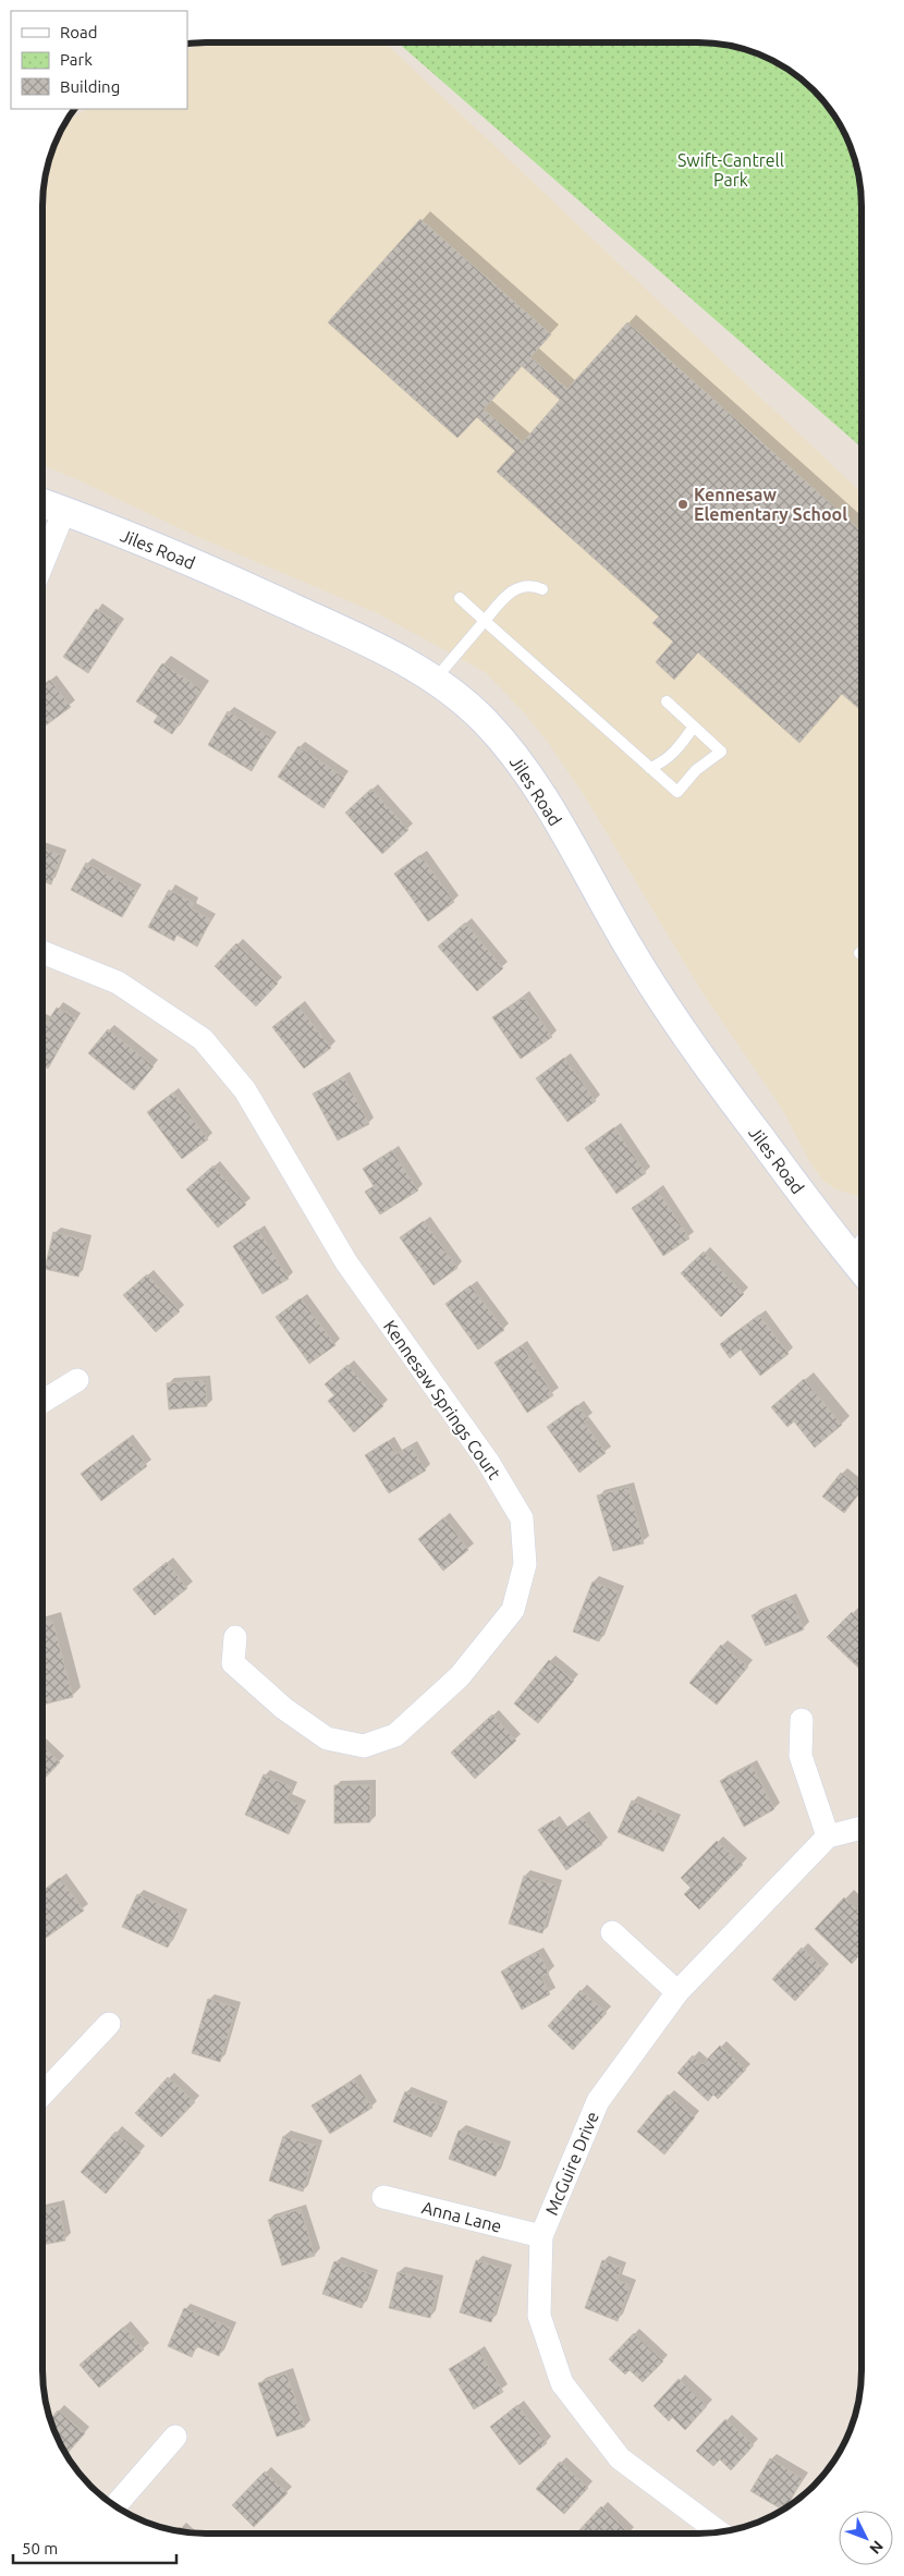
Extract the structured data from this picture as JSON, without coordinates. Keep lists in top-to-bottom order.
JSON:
{
  "streets": {
    "street": [
      "Jiles Road",
      "Kennesaw Springs Court",
      "McGuire Drive",
      "Anna Lane"
    ]
  },
  "crossings": [
    ["McGuire Drive", "Anna Lane"]
  ],
  "parks": ["Swift-Cantrell Park"],
  "places": ["Kennesaw Elementary School"],
  "legend": ["Road", "Park", "Building"],
  "scale_bar": "50 m",
  "north": "bottom right"
}
